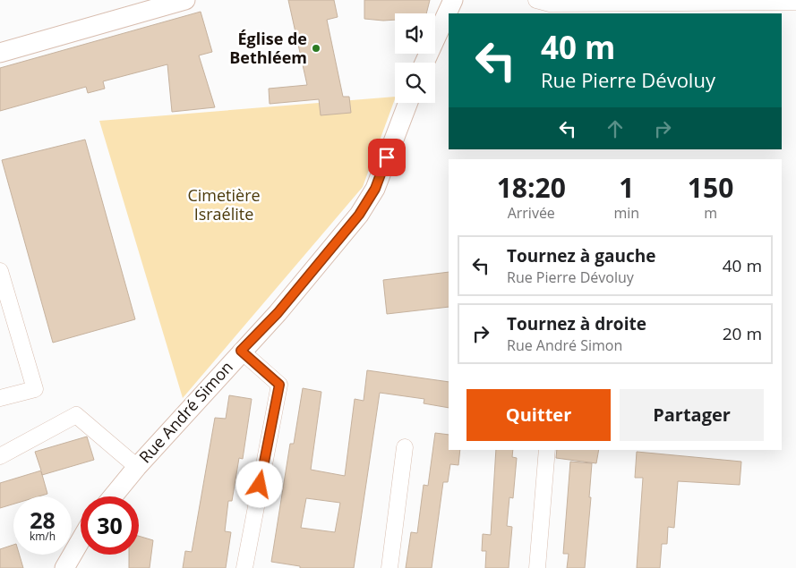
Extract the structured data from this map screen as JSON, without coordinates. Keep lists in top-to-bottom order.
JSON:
{
  "streets": {
    "street": ["Rue André Simon"]
  },
  "parks": ["Cimetière Israélite"],
  "places": ["Église de Bethléem"],
  "page": {
    "turn": ["40 m", "Rue Pierre Dévoluy"],
    "eta": [
      "18:20",
      "Arrivée",
      "1",
      "min",
      "150",
      "m"
    ],
    "list": [
      {
        "name": "Tournez à gauche",
        "note": "Rue Pierre Dévoluy",
        "value": "40 m"
      },
      {
        "name": "Tournez à droite",
        "note": "Rue André Simon",
        "value": "20 m"
      }
    ],
    "buttons": ["Quitter", "Partager"],
    "speed": "28 km/h",
    "limit": "30"
  }
}
